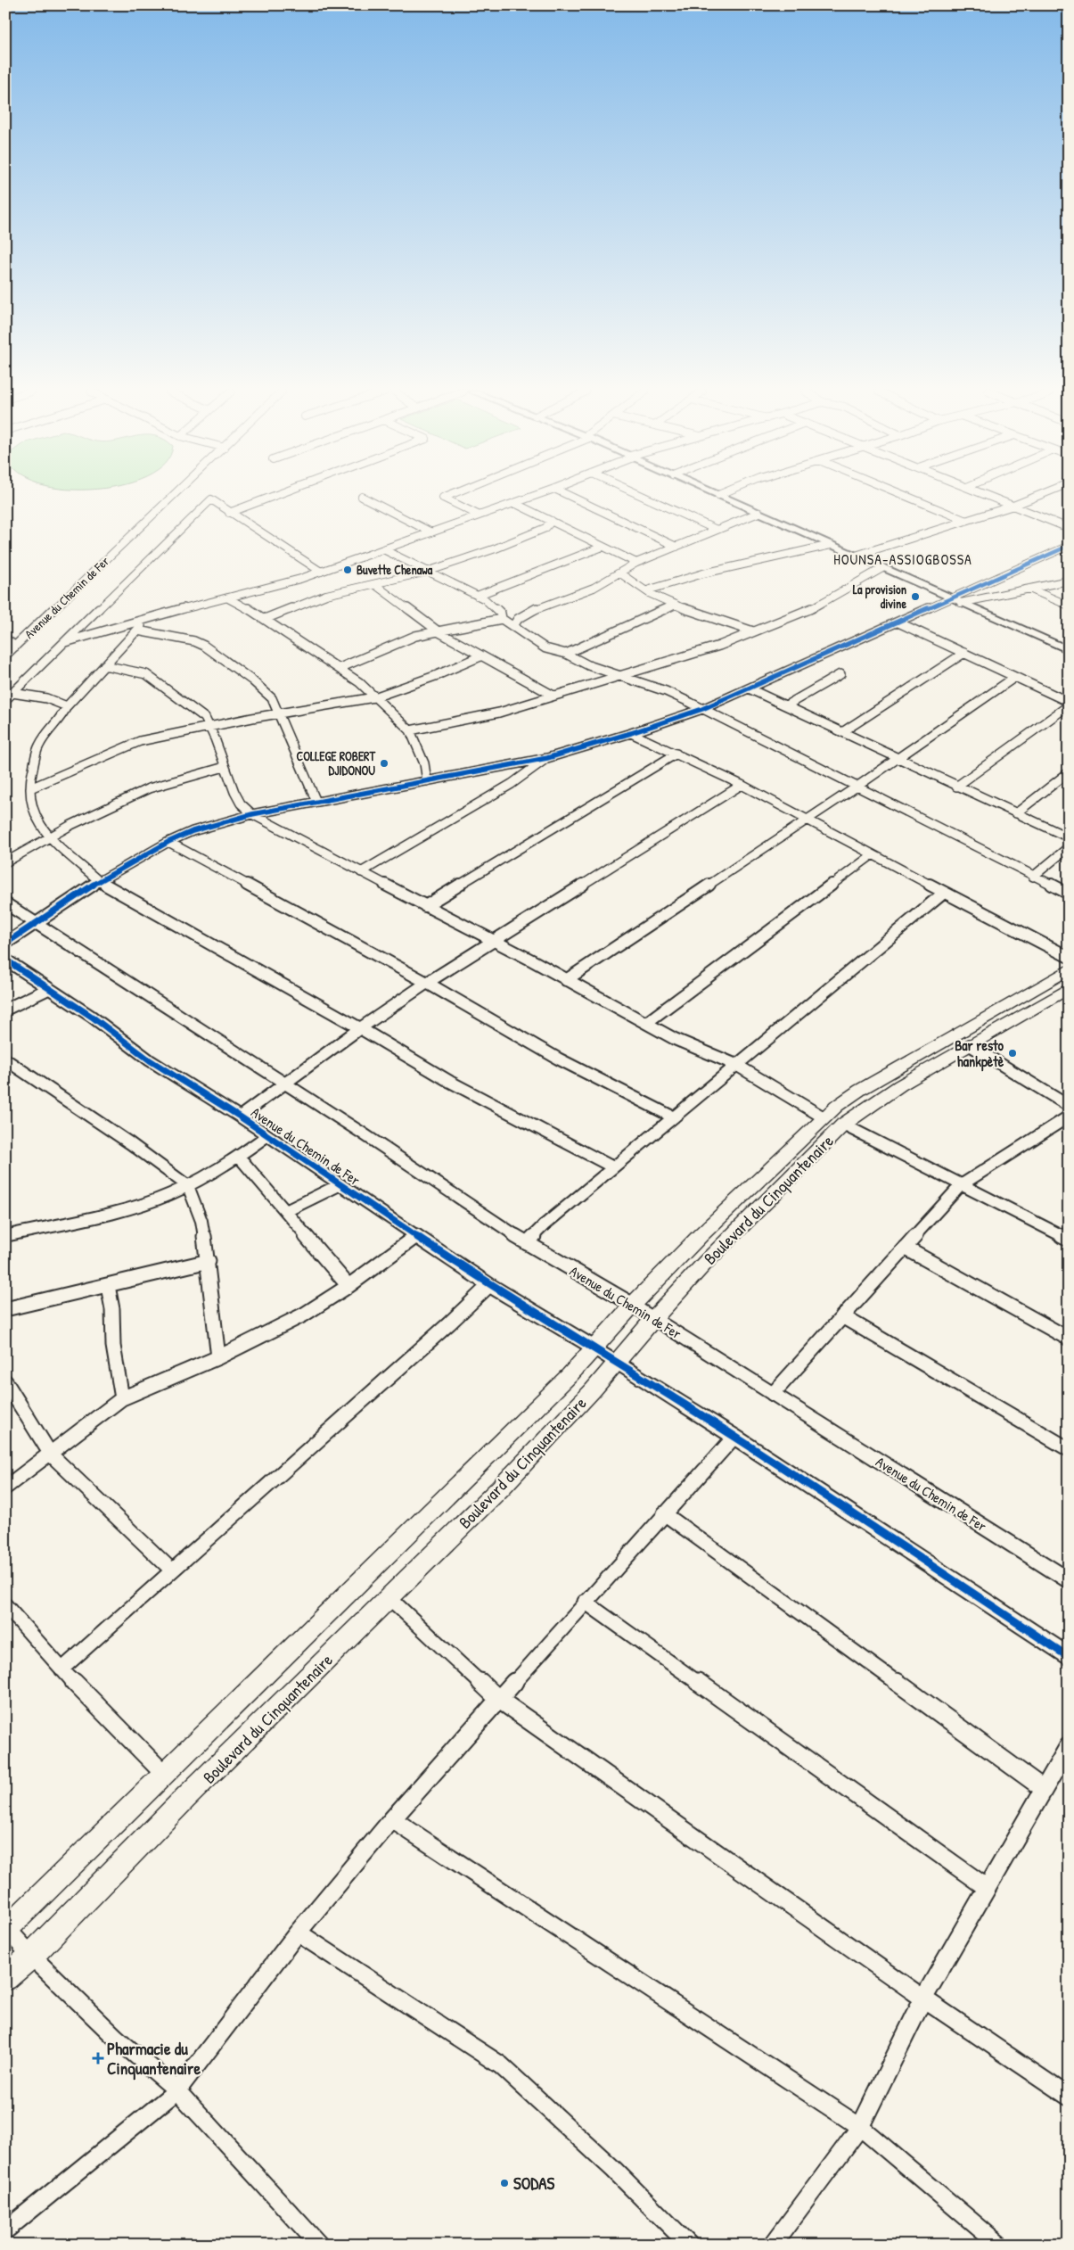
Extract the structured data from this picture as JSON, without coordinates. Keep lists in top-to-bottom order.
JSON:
{
  "streets": {
    "main road": ["Boulevard du Cinquantenaire"],
    "street": ["Avenue du Chemin de Fer"]
  },
  "crossings": [
    ["Avenue du Chemin de Fer", "Boulevard du Cinquantenaire"]
  ],
  "districts": ["HOUNSA-ASSIOGBOSSA"],
  "places": {
    "other": [
      "Buvette Chenawa",
      "La provision divine",
      "COLLEGE ROBERT DJIDONOU",
      "Bar resto hankpètè",
      "SODAS"
    ],
    "health": ["Pharmacie du Cinquantenaire"]
  }
}
